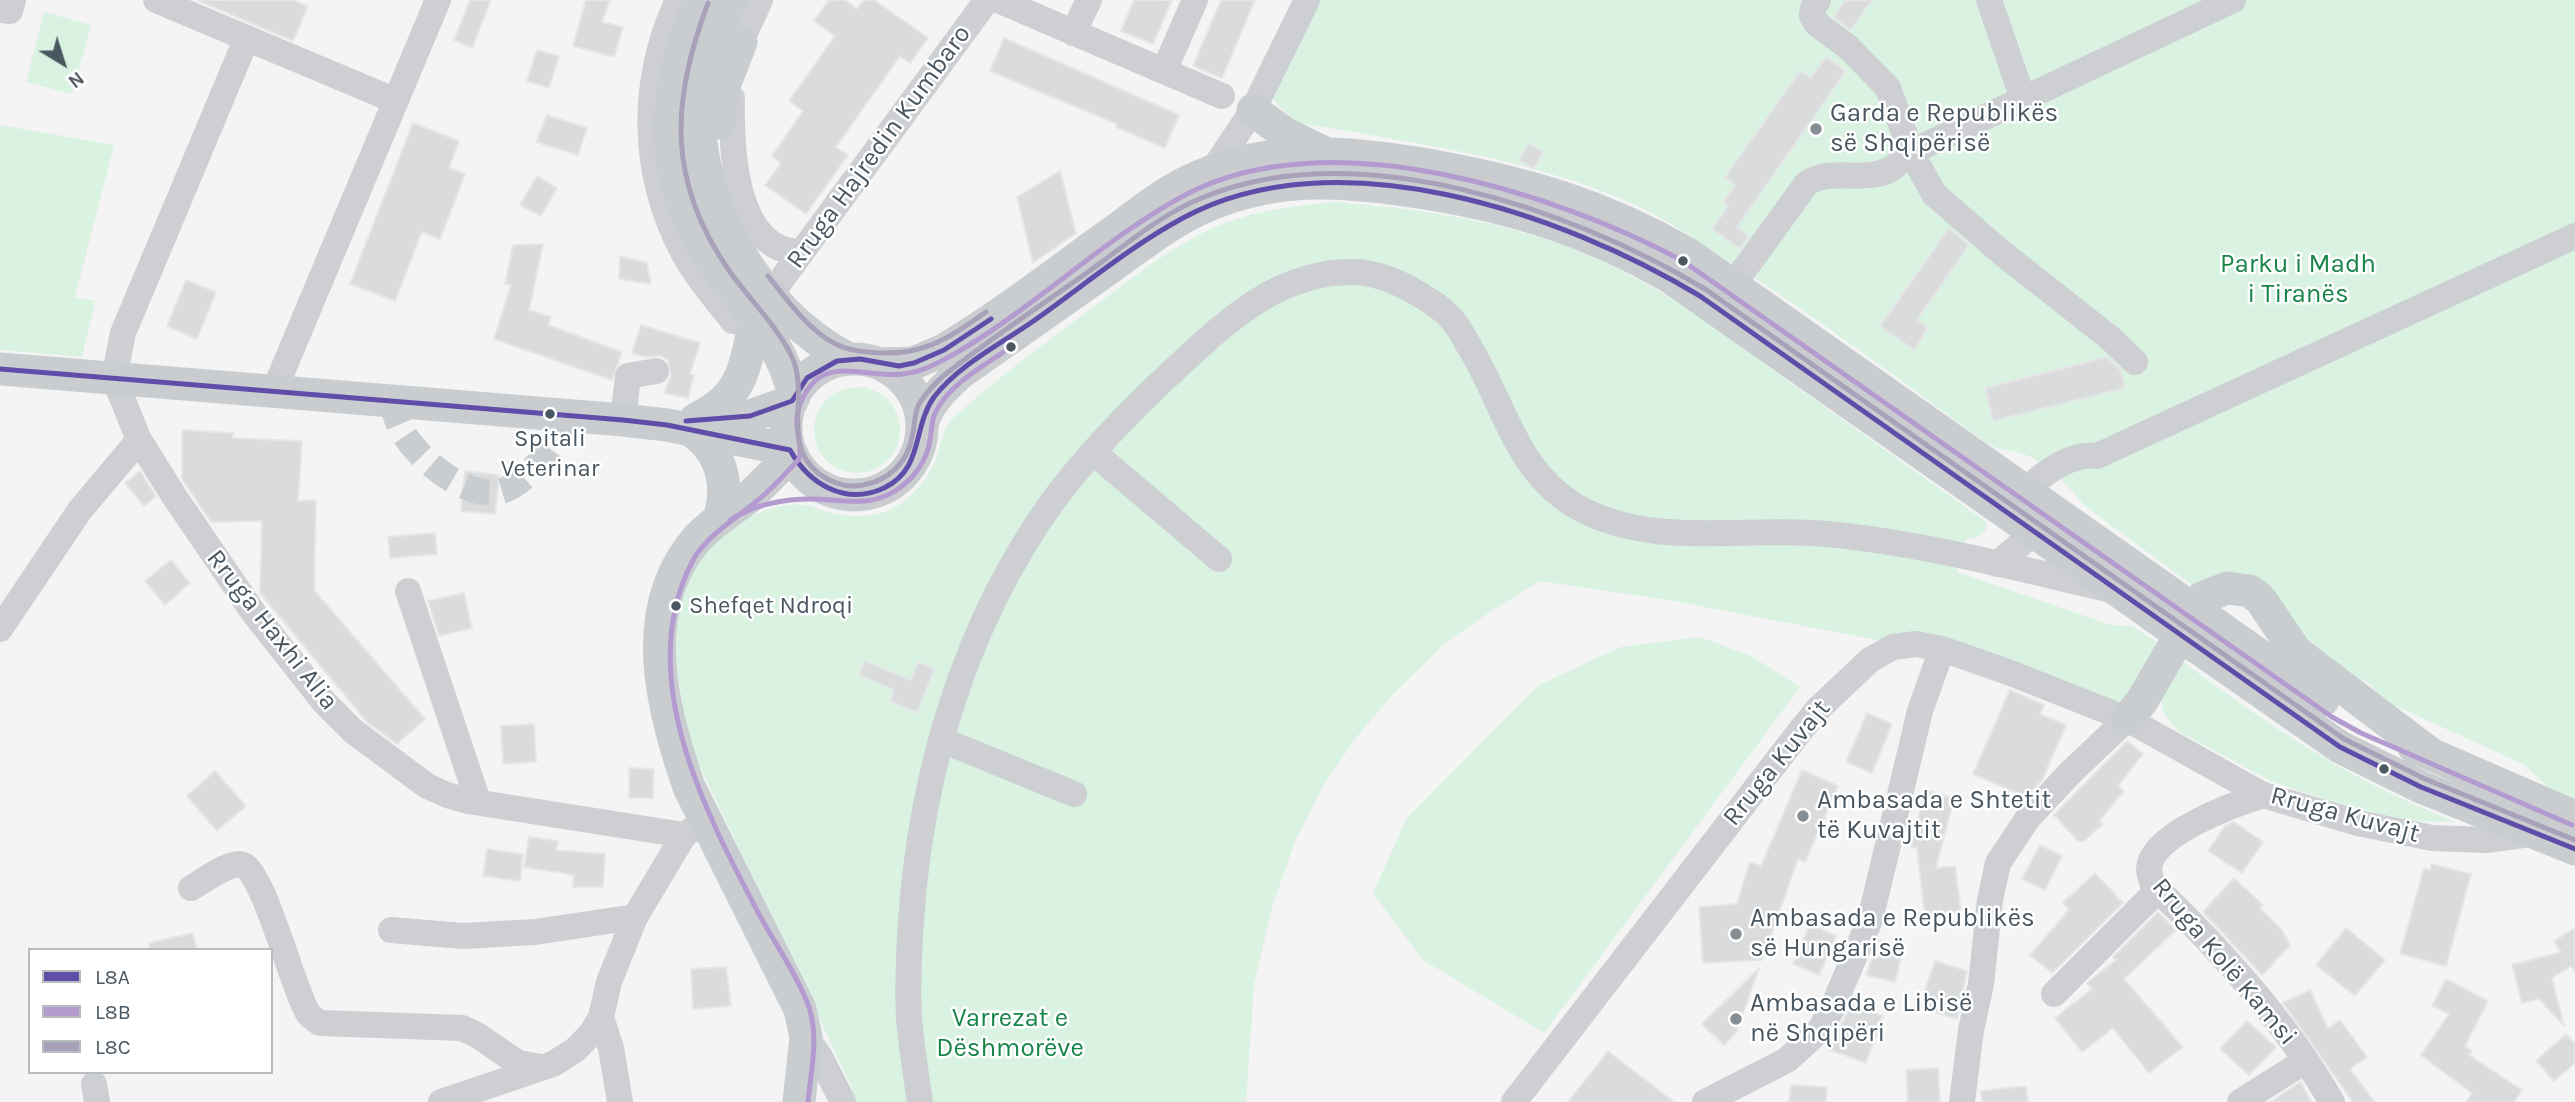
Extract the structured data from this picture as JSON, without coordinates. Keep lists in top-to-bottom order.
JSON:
{
  "streets": {
    "street": [
      "Rruga Hajredin Kumbaro",
      "Rruga Haxhi Alia",
      "Rruga Kuvajt",
      "Rruga Kolë Kamsi"
    ]
  },
  "crossings": [
    ["Rruga Kuvajt", "Rruga Kolë Kamsi"]
  ],
  "parks": ["Parku i Madh i Tiranës", "Varrezat e Dëshmorëve"],
  "places": [
    "Garda e Republikës së Shqipërisë",
    "Spitali Veterinar",
    "Shefqet Ndroqi",
    "Ambasada e Shtetit të Kuvajtit",
    "Ambasada e Republikës së Hungarisë",
    "Ambasada e Libisë në Shqipëri"
  ],
  "lines": ["transit line L8C", "transit line L8B", "transit line L8A"],
  "legend": ["L8A", "L8B", "L8C"],
  "north": "bottom right"
}
